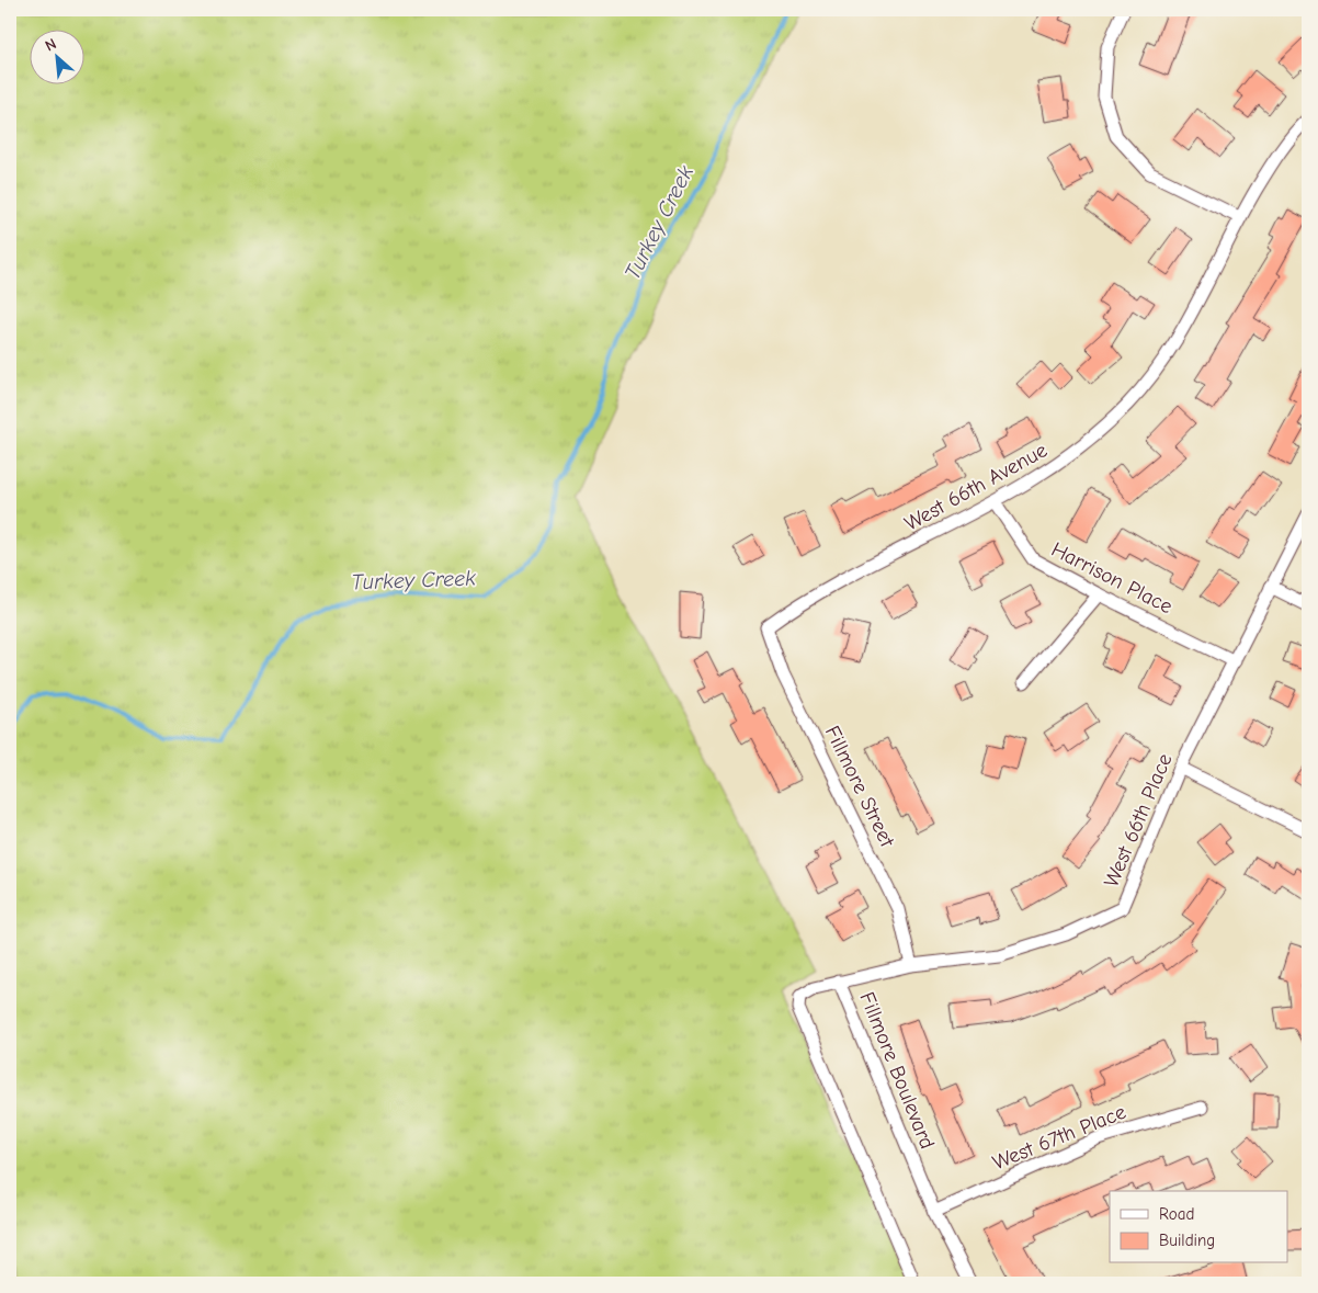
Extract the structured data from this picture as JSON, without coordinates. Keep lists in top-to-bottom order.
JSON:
{
  "streets": {
    "street": [
      "West 66th Avenue",
      "Harrison Place",
      "Fillmore Street",
      "West 66th Place",
      "Fillmore Boulevard",
      "West 67th Place"
    ]
  },
  "crossings": [
    ["West 66th Avenue", "Harrison Place"],
    ["West 66th Avenue", "Fillmore Street"],
    ["Harrison Place", "West 66th Place"],
    ["Fillmore Street", "West 66th Place"],
    ["West 66th Place", "Fillmore Boulevard"],
    ["Fillmore Boulevard", "West 67th Place"]
  ],
  "water": ["Turkey Creek"],
  "legend": ["Road", "Building"],
  "north": "top left"
}
